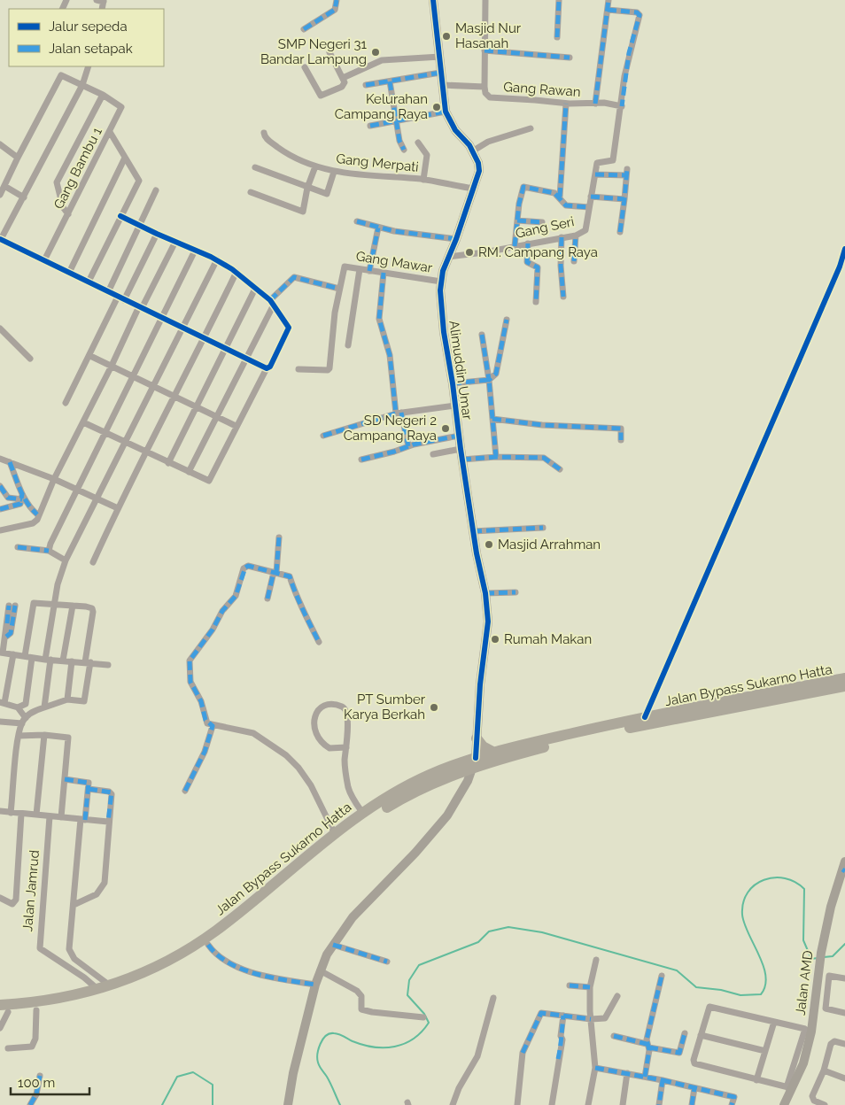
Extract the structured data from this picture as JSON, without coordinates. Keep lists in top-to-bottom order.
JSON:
{
  "streets": {
    "highway": ["Jalan Bypass Sukarno Hatta"],
    "street": [
      "Gang Rawan",
      "Gang Merpati",
      "Gang Bambu 1",
      "Gang Seri",
      "Gang Mawar",
      "Alimuddin Umar",
      "Jalan Jamrud",
      "Jalan AMD"
    ]
  },
  "crossings": [
    ["Gang Rawan", "Alimuddin Umar"],
    ["Gang Merpati", "Alimuddin Umar"],
    ["Gang Seri", "Alimuddin Umar"],
    ["Gang Mawar", "Alimuddin Umar"],
    ["Alimuddin Umar", "Jalan Bypass Sukarno Hatta"],
    ["Jalan Bypass Sukarno Hatta", "Jalan Jamrud"]
  ],
  "places": [
    "Masjid Nur Hasanah",
    "SMP Negeri 31 Bandar Lampung",
    "Kelurahan Campang Raya",
    "RM. Campang Raya",
    "SD Negeri 2 Campang Raya",
    "Masjid Arrahman",
    "Rumah Makan",
    "PT Sumber Karya Berkah"
  ],
  "legend": ["Jalur sepeda", "Jalan setapak"],
  "scale_bar": "100 m"
}
